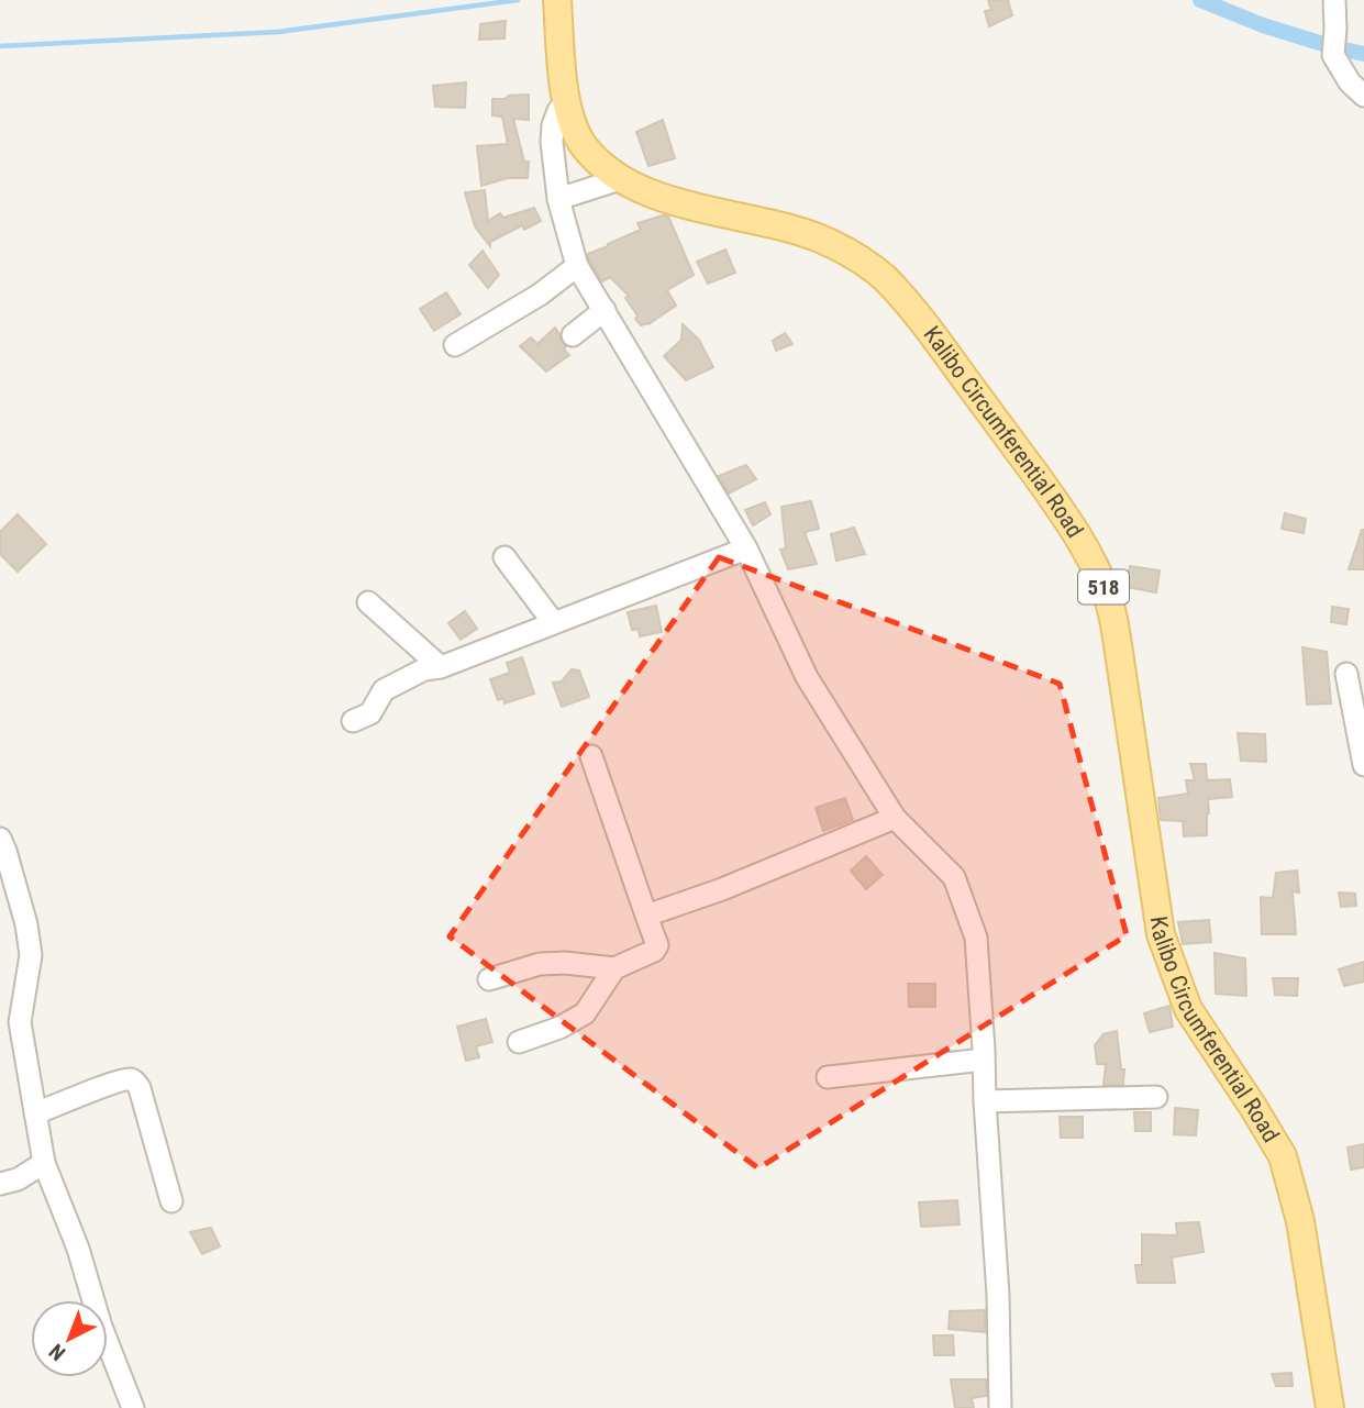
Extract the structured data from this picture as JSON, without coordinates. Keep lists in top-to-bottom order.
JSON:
{
  "streets": {
    "main road": ["Kalibo Circumferential Road", "518"]
  },
  "north": "bottom left"
}
